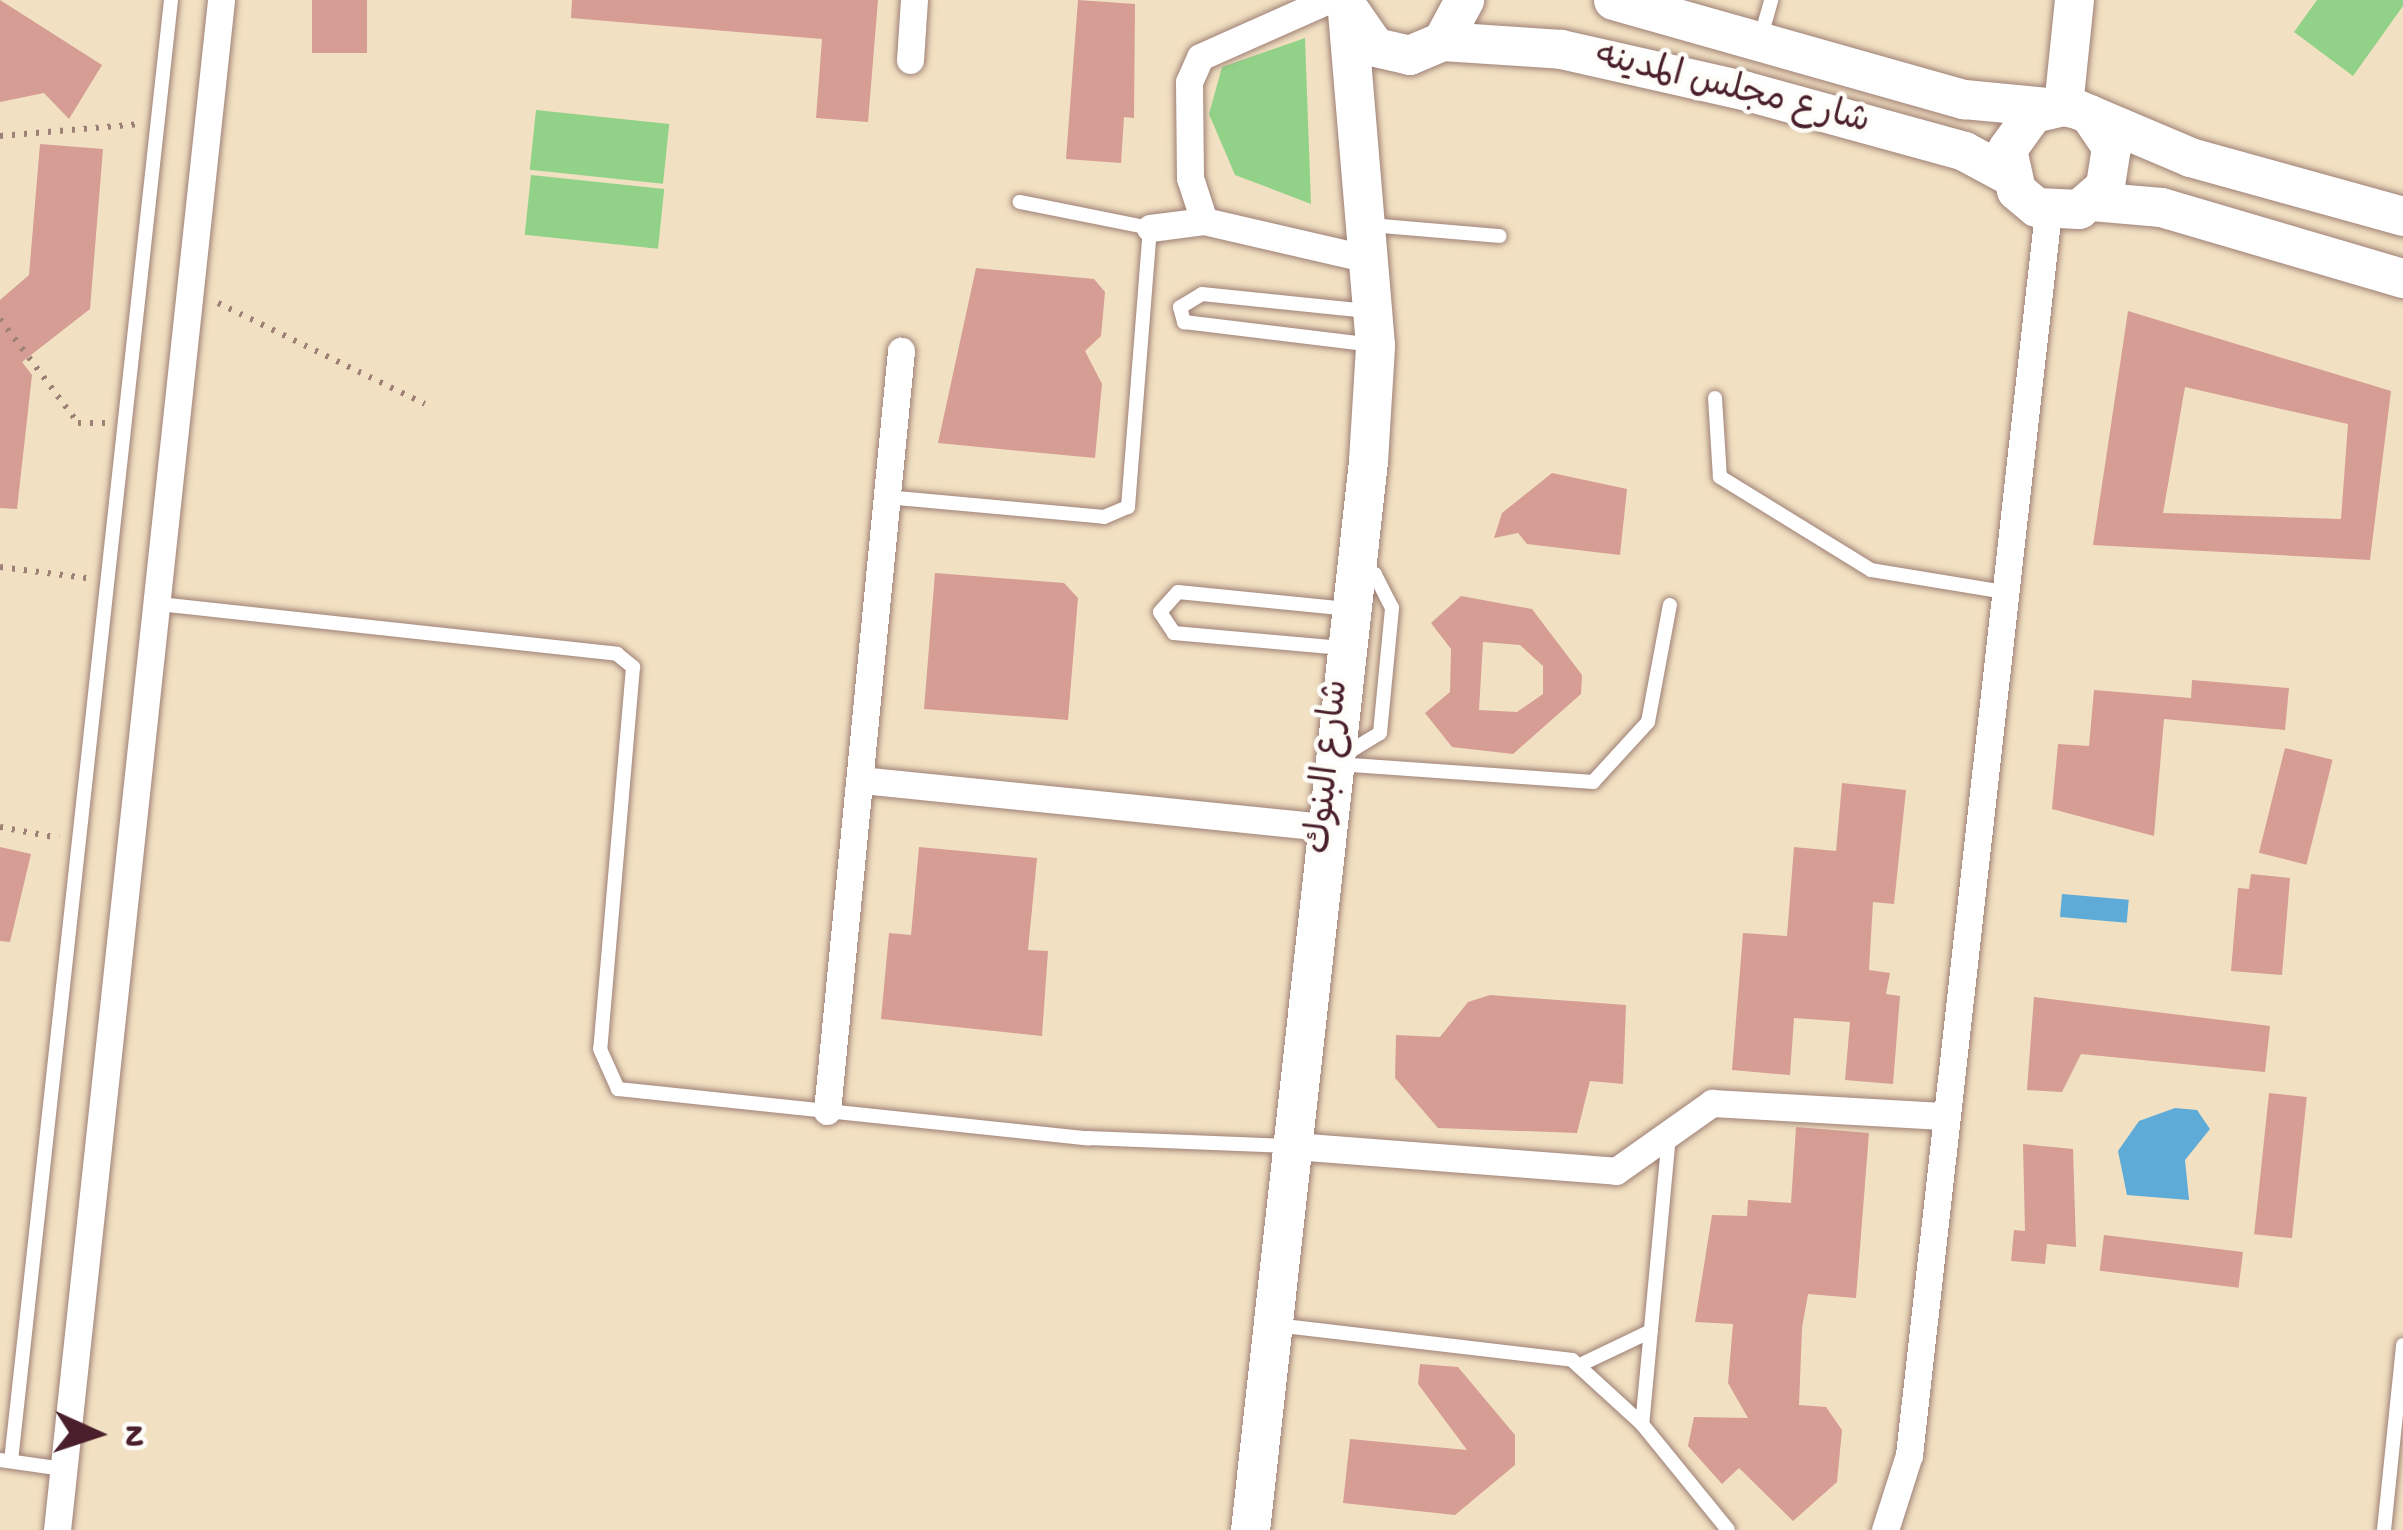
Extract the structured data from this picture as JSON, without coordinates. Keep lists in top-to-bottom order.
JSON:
{
  "streets": {
    "main road": ["شارع مجلس المدينه", "شارع البنوك"]
  },
  "crossings": [
    ["شارع مجلس المدينه", "شارع البنوك"]
  ],
  "north": "right"
}
